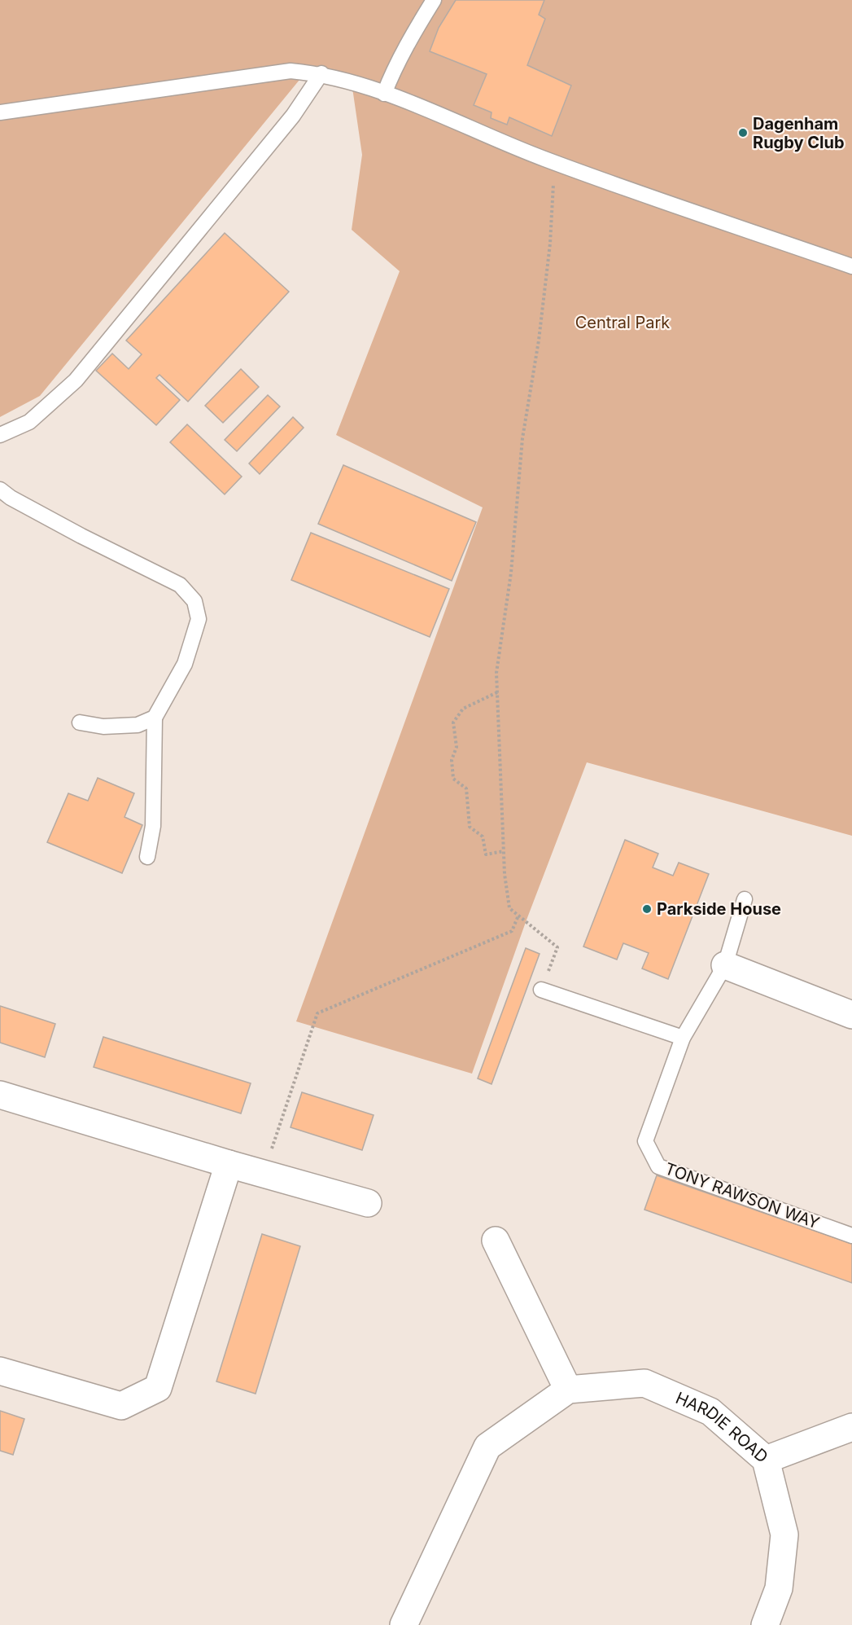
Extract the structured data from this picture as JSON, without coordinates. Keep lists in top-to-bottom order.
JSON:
{
  "streets": {
    "street": ["HARDIE ROAD"],
    "lane": ["TONY RAWSON WAY"]
  },
  "parks": ["Central Park"],
  "places": ["Dagenham Rugby Club", "Parkside House"]
}
